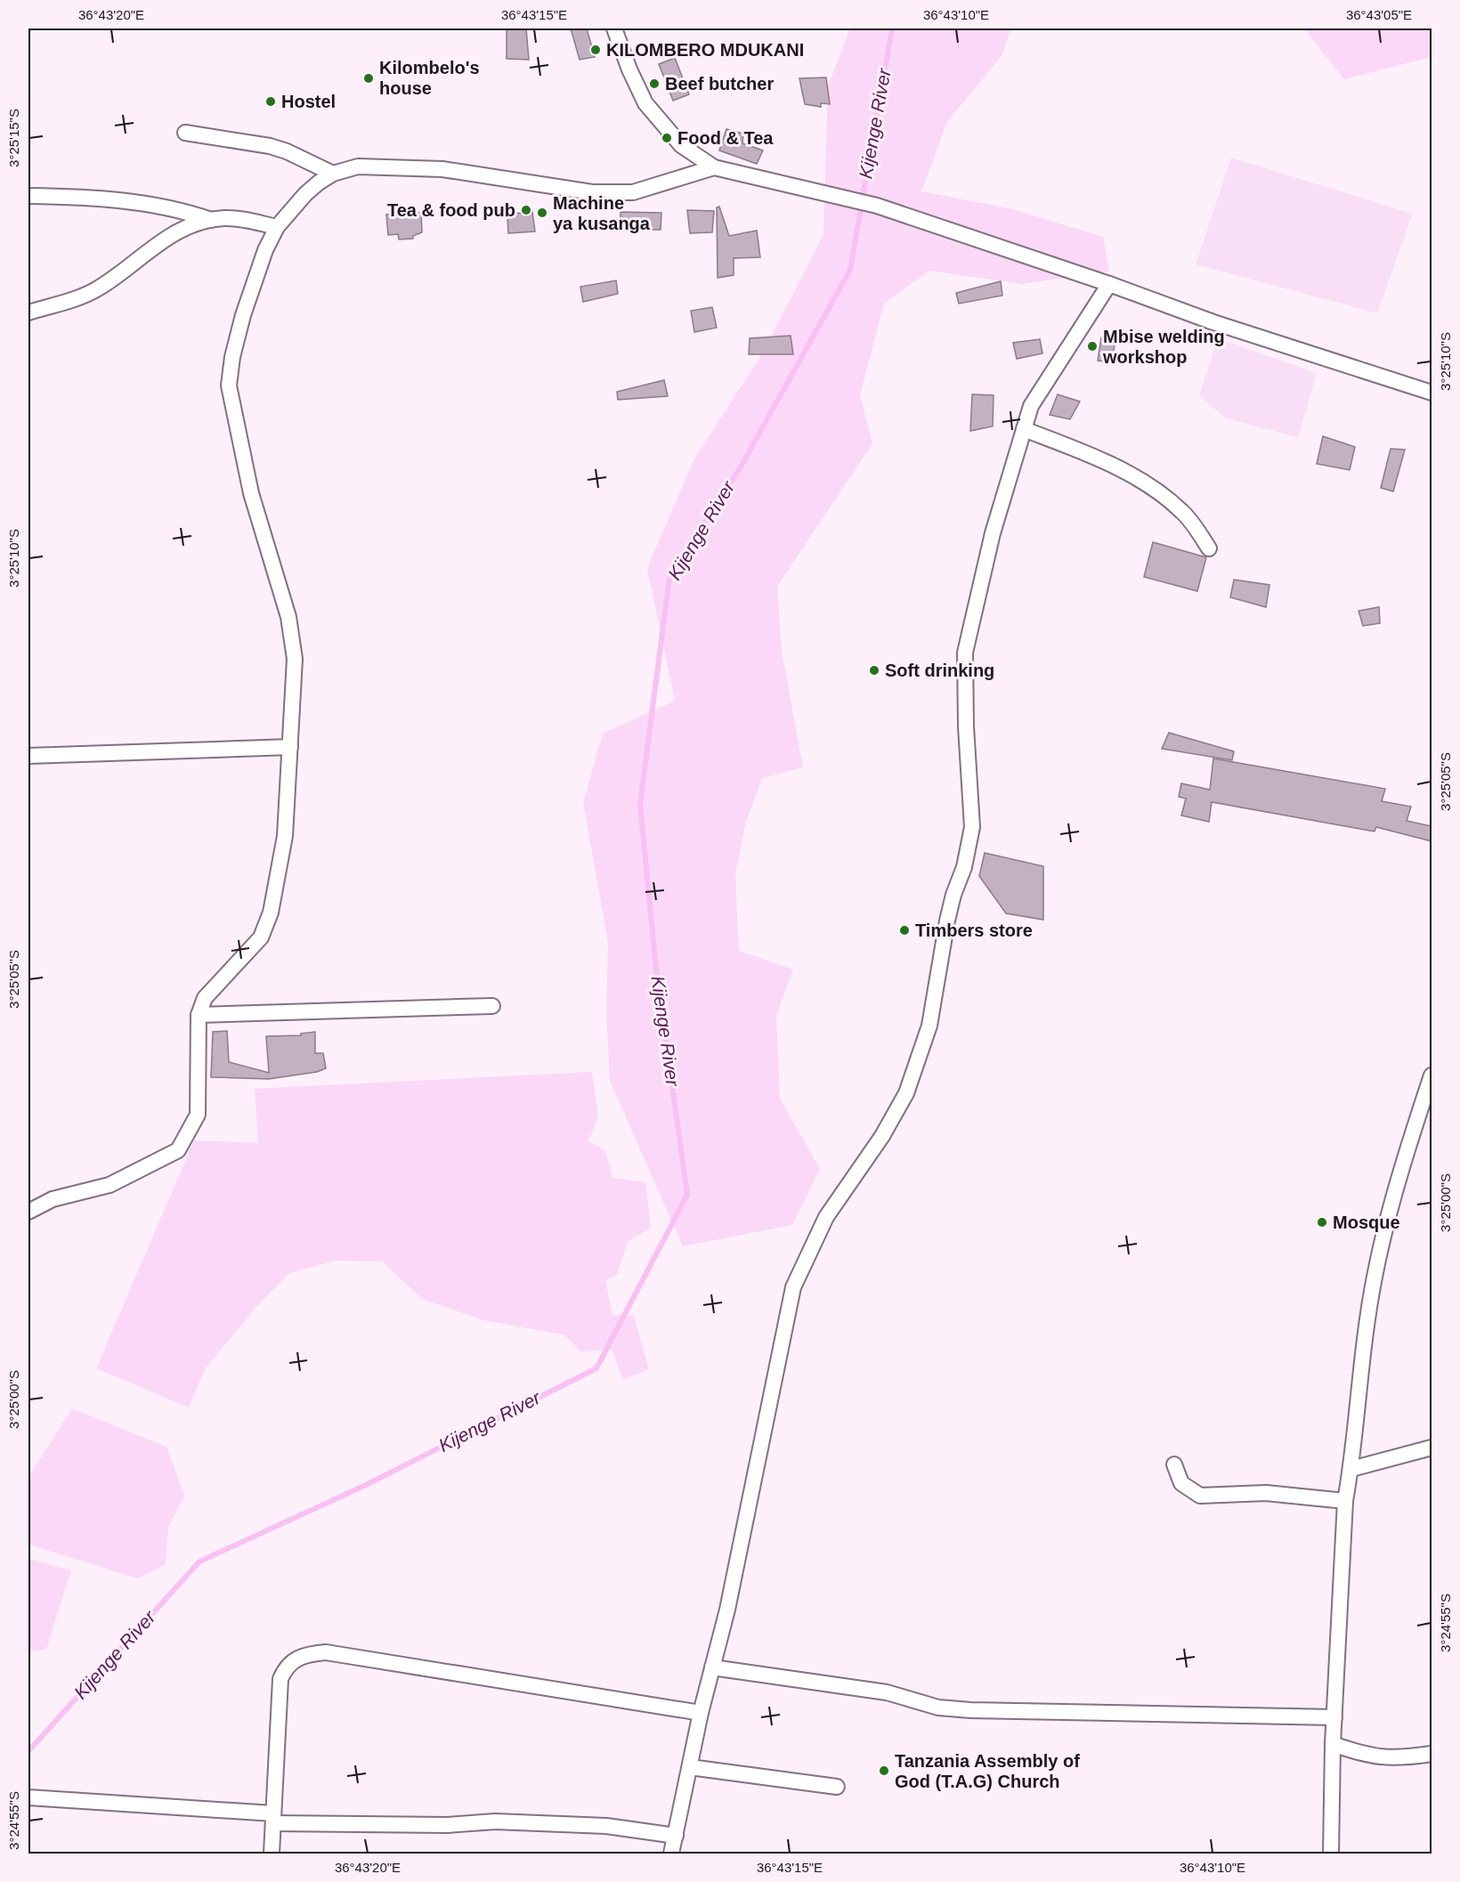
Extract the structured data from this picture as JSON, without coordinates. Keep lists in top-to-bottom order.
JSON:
{
  "water": ["Kijenge River"],
  "places": [
    "KILOMBERO MDUKANI",
    "Kilombelo's house",
    "Beef butcher",
    "Hostel",
    "Food & Tea",
    "Tea & food pub",
    "Machine ya kusanga",
    "Mbise welding workshop",
    "Soft drinking",
    "Timbers store",
    "Mosque",
    "Tanzania Assembly of God (T.A.G) Church"
  ],
  "coordinates": [
    "36°43'20\"E",
    "36°43'15\"E",
    "36°43'10\"E",
    "36°43'05\"E",
    "3°25'15\"S",
    "3°25'10\"S",
    "3°25'05\"S",
    "3°25'00\"S",
    "3°24'55\"S"
  ]
}
